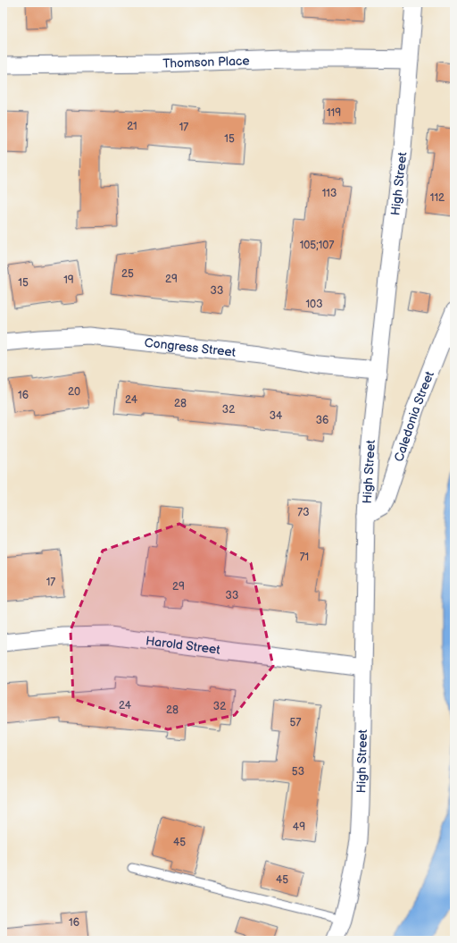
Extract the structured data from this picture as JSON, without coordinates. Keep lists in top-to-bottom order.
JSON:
{
  "streets": {
    "street": [
      "Thomson Place",
      "High Street",
      "Congress Street",
      "Caledonia Street",
      "Harold Street"
    ]
  },
  "crossings": [
    ["Thomson Place", "High Street"],
    ["High Street", "Congress Street"],
    ["High Street", "Caledonia Street"],
    ["High Street", "Harold Street"]
  ],
  "house_numbers": [
    "119",
    "21",
    "17",
    "15",
    "113",
    "112",
    "105;107",
    "25",
    "29",
    "19",
    "15",
    "33",
    "103",
    "20",
    "16",
    "24",
    "28",
    "32",
    "34",
    "36",
    "73",
    "71",
    "17",
    "29",
    "33",
    "24",
    "32",
    "28",
    "57",
    "53",
    "49",
    "45",
    "45",
    "16"
  ]
}
